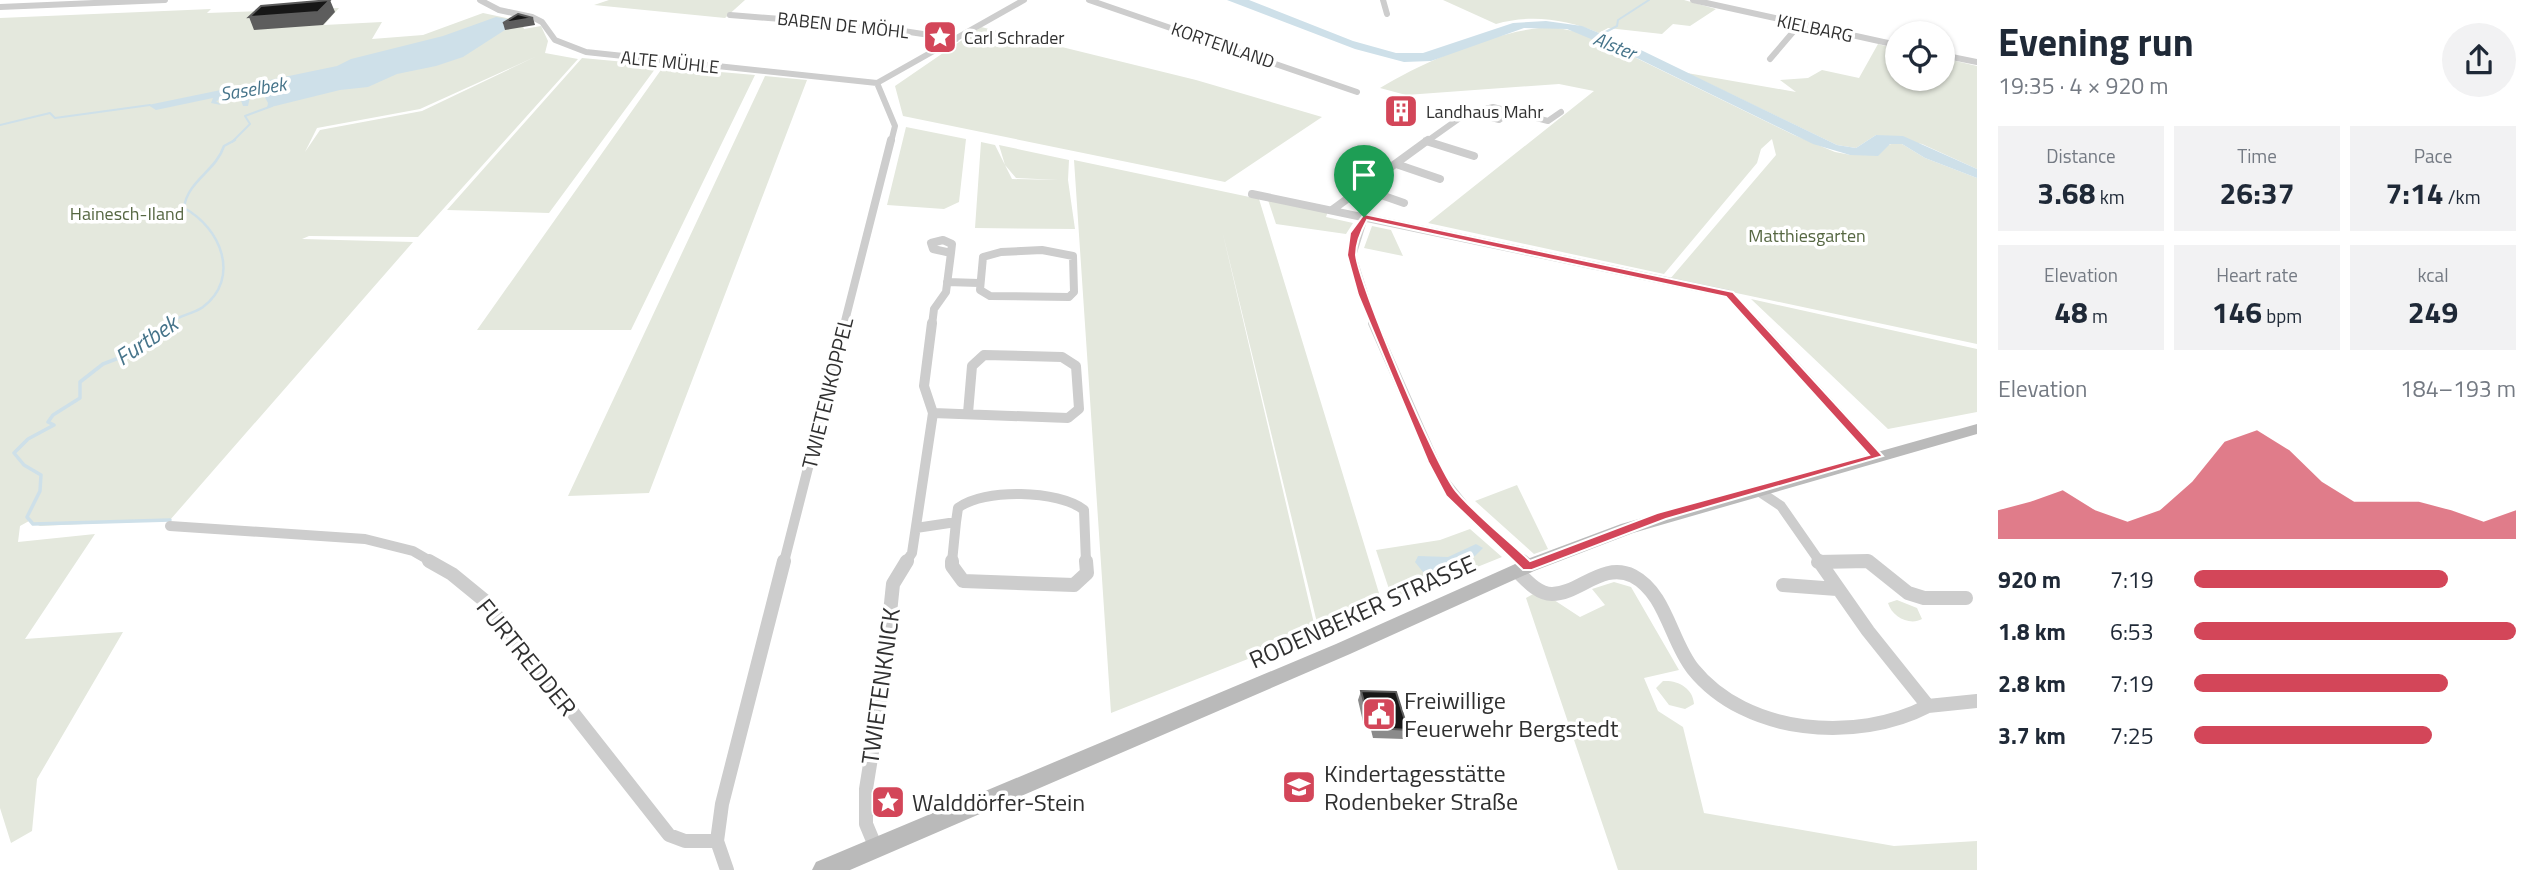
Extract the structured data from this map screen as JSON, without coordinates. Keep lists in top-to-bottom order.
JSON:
{
  "streets": {
    "street": [
      "BABEN DE MÖHL",
      "KIELBARG",
      "KORTENLAND",
      "ALTE MÜHLE",
      "TWIETENKOPPEL",
      "RODENBEKER STRASSE",
      "FURTREDDER",
      "TWIETENKNICK"
    ]
  },
  "crossings": [
    ["ALTE MÜHLE", "TWIETENKOPPEL"],
    ["TWIETENKOPPEL", "FURTREDDER"],
    ["RODENBEKER STRASSE", "TWIETENKNICK"]
  ],
  "water": ["Alster", "Saselbek", "Furtbek"],
  "parks": ["Hainesch-Iland", "Matthiesgarten"],
  "places": {
    "place": ["Carl Schrader", "Walddörfer-Stein"],
    "building": ["Landhaus Mahr"],
    "public building": ["Freiwillige Feuerwehr Bergstedt"],
    "school or university": ["Kindertagesstätte Rodenbeker Straße"]
  },
  "page": {
    "heading": ["Evening run", "19:35 · 4 × 920 m"],
    "stats": [
      ["Distance", "3.68 km"],
      ["Time", "26:37"],
      ["Pace", "7:14 /km"],
      ["Elevation", "48 m"],
      ["Heart rate", "146 bpm"],
      ["kcal", "249"]
    ],
    "chart": ["Elevation", "184–193 m"],
    "list": [
      {
        "name": "920 m",
        "note": "7:19"
      },
      {
        "name": "1.8 km",
        "note": "6:53"
      },
      {
        "name": "2.8 km",
        "note": "7:19"
      },
      {
        "name": "3.7 km",
        "note": "7:25"
      }
    ]
  }
}
